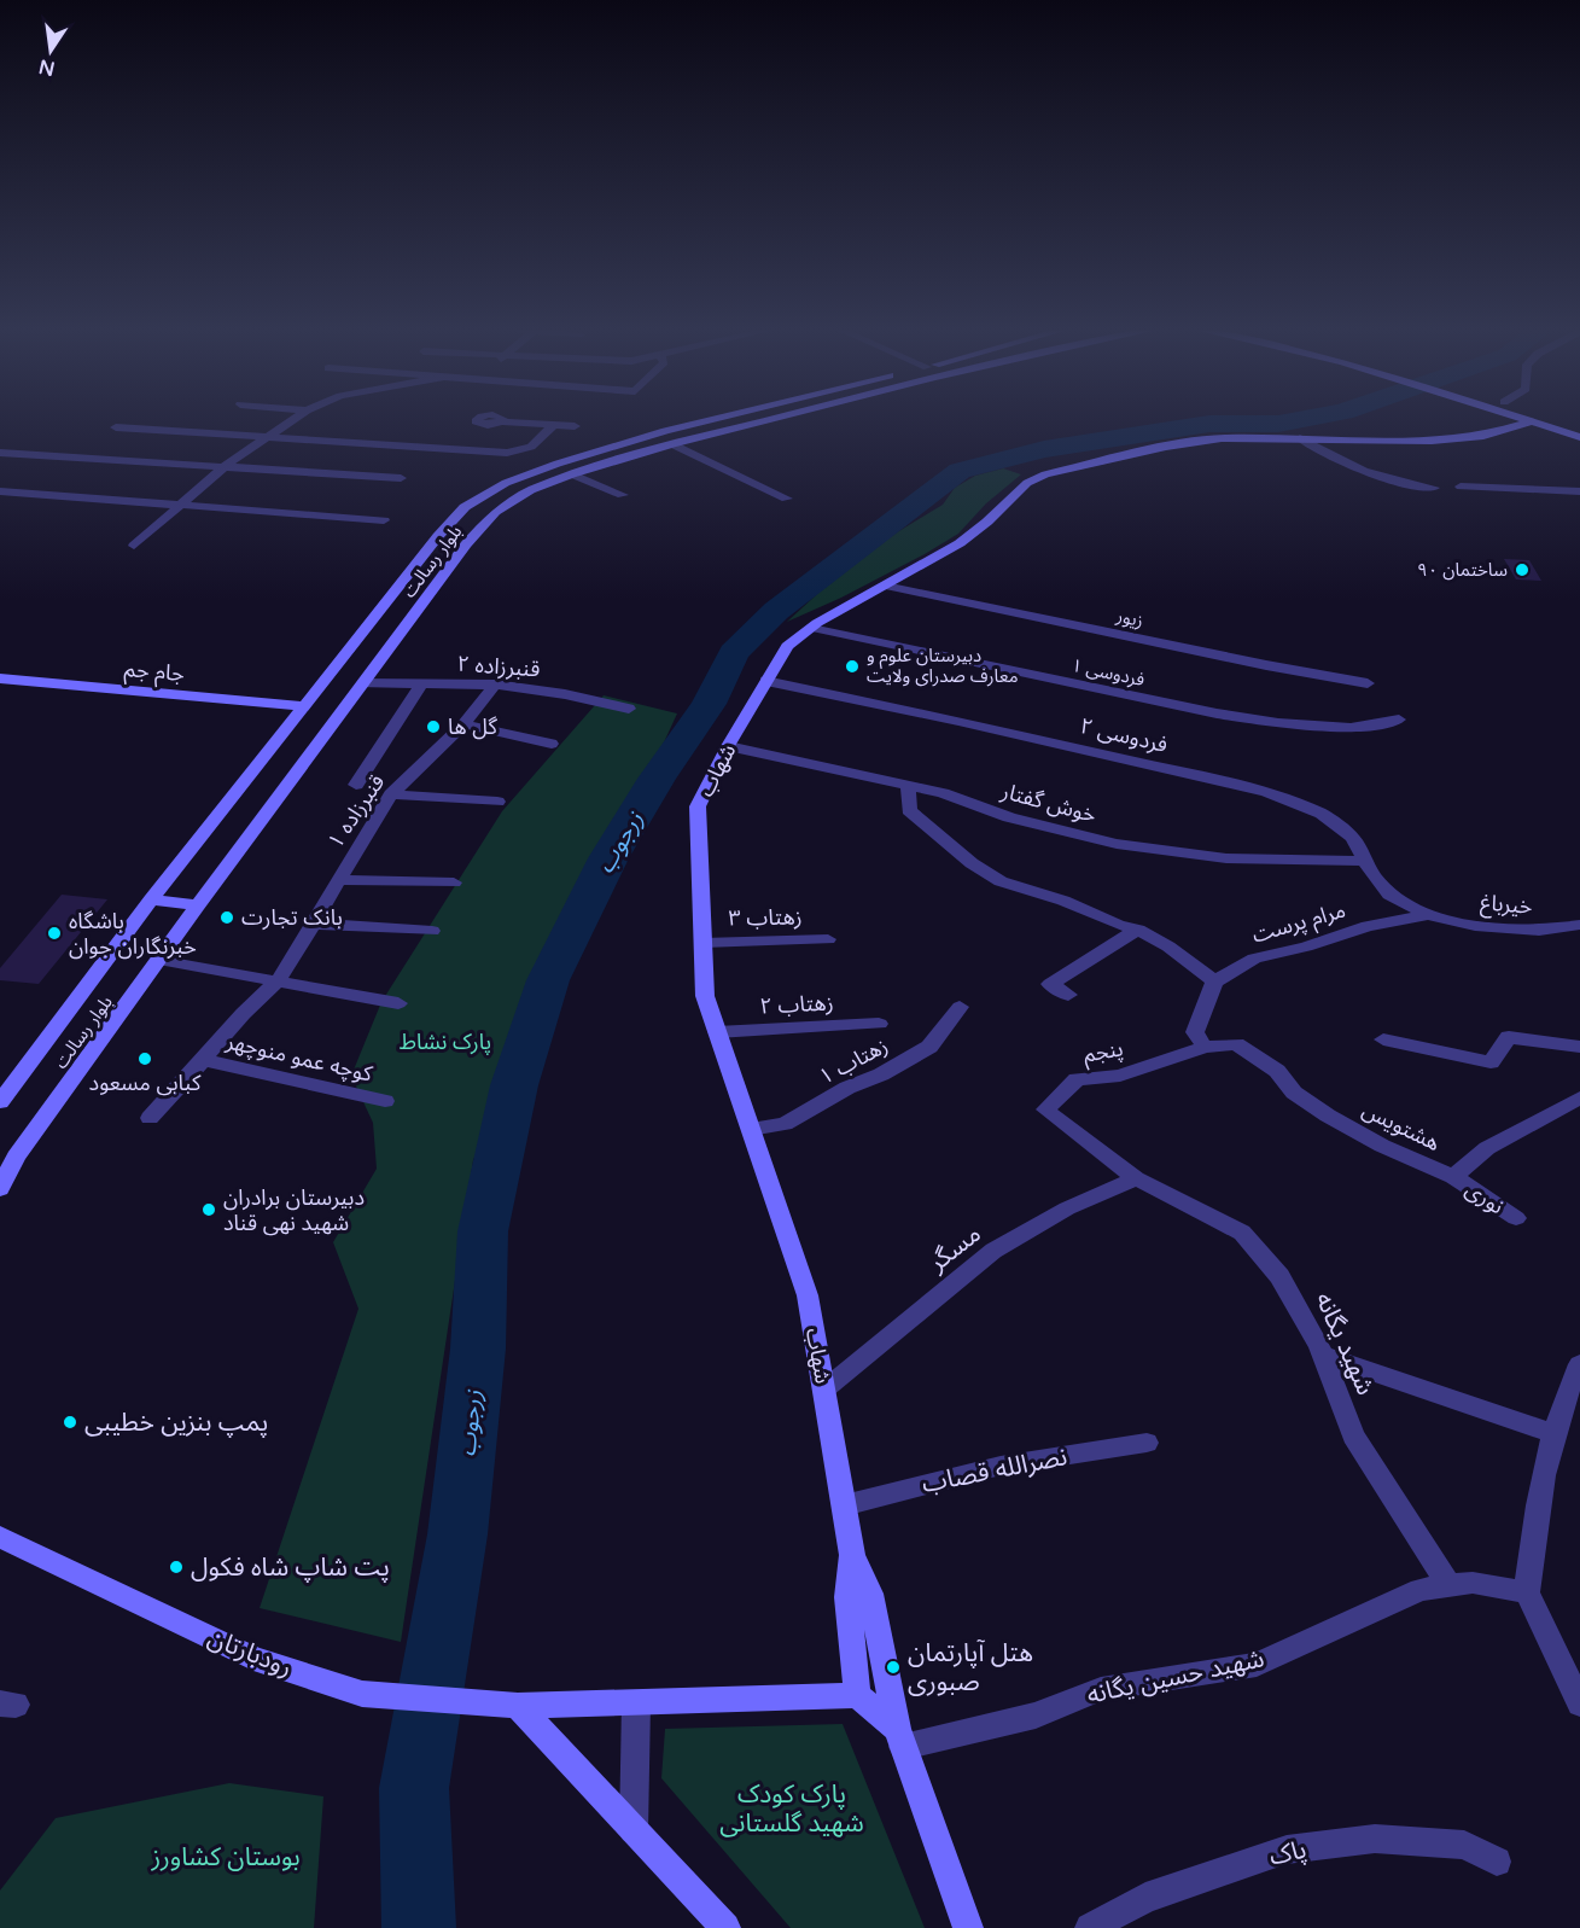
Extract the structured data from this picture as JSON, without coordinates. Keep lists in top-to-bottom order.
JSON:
{
  "streets": {
    "main road": [
      "بلوار رسالت",
      "جام جم",
      "شهاب",
      "رودبارتان"
    ],
    "street": [
      "زیور",
      "قنبرزاده ۲",
      "فردوسی ۱",
      "فردوسی ۲",
      "خوش گفتار",
      "قنبرزاده ۱",
      "خیرباغ",
      "زهتاب ۳",
      "مرام پرست",
      "زهتاب ۲",
      "پنجم",
      "کوچه عمو منوچهر",
      "زهتاب ۱",
      "هشتویس",
      "نوری",
      "مسگر",
      "شهید یگانه",
      "نصرالله قصاب",
      "شهید حسین یگانه",
      "پاک"
    ]
  },
  "crossings": [
    ["بلوار رسالت", "قنبرزاده ۲"],
    ["بلوار رسالت", "جام جم"],
    ["زیور", "شهاب"],
    ["قنبرزاده ۲", "قنبرزاده ۱"],
    ["فردوسی ۱", "شهاب"],
    ["فردوسی ۲", "شهاب"],
    ["فردوسی ۲", "خوش گفتار"],
    ["فردوسی ۲", "خیرباغ"],
    ["فردوسی ۲", "مرام پرست"],
    ["شهاب", "خوش گفتار"],
    ["شهاب", "زهتاب ۳"],
    ["شهاب", "زهتاب ۲"],
    ["شهاب", "زهتاب ۱"],
    ["شهاب", "مسگر"],
    ["شهاب", "نصرالله قصاب"],
    ["شهاب", "شهید حسین یگانه"],
    ["قنبرزاده ۱", "کوچه عمو منوچهر"],
    ["خیرباغ", "مرام پرست"],
    ["پنجم", "هشتویس"],
    ["پنجم", "مسگر"],
    ["پنجم", "شهید یگانه"],
    ["هشتویس", "نوری"],
    ["مسگر", "شهید یگانه"],
    ["شهید یگانه", "شهید حسین یگانه"]
  ],
  "water": ["زرجوب"],
  "parks": ["پارک نشاط", "پارک کودک شهید گلستانی", "بوستان کشاورز"],
  "places": [
    "ساختمان ۹۰",
    "دبیرستان علوم و معارف صدرای ولایت",
    "گل ها",
    "بانک تجارت",
    "باشگاه خبرنگاران جوان",
    "کبابی مسعود",
    "دبیرستان برادران شهید نهی قناد",
    "پمپ بنزین خطیبی",
    "پت شاپ شاه فکول",
    "هتل آپارتمان صبوری"
  ],
  "north": "bottom"
}
